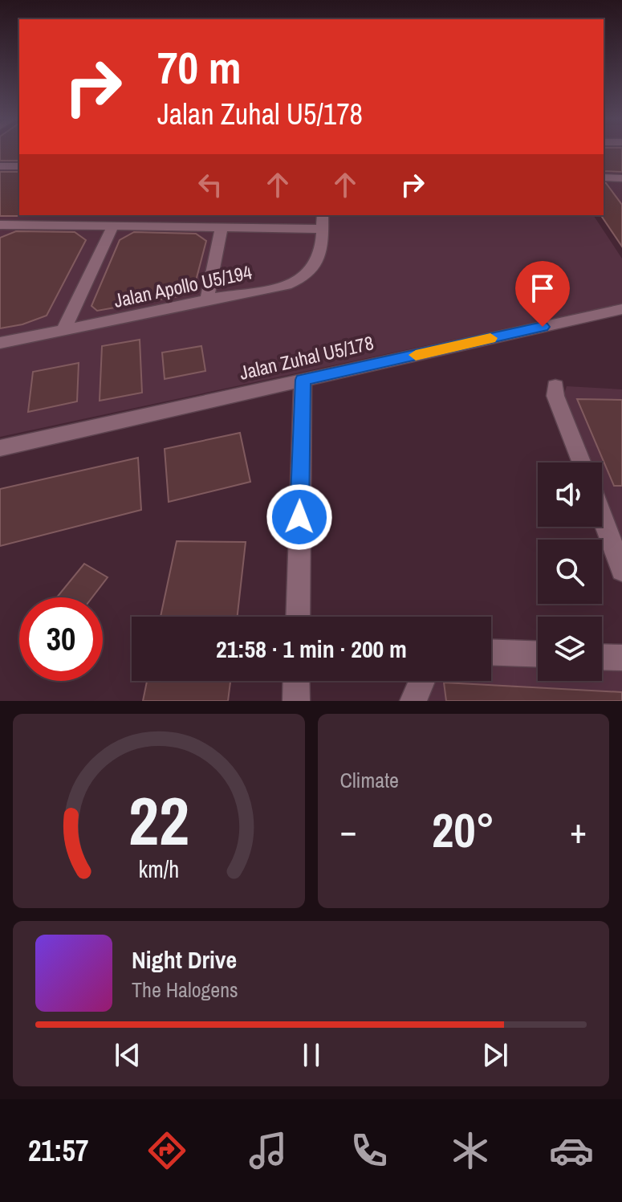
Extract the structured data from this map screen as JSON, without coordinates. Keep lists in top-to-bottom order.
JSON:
{
  "streets": {
    "street": ["Jalan Apollo U5/194", "Jalan Zuhal U5/178"]
  },
  "page": {
    "turn": ["70 m", "Jalan Zuhal U5/178"],
    "limit": "30",
    "trip": "21:58 · 1 min · 200 m",
    "tile": "Climate",
    "heat": ["−", "20°", "+"],
    "song": ["Night Drive", "The Halogens"],
    "tabs": "21:57",
    "gauge": ["22", "km/h"]
  }
}
